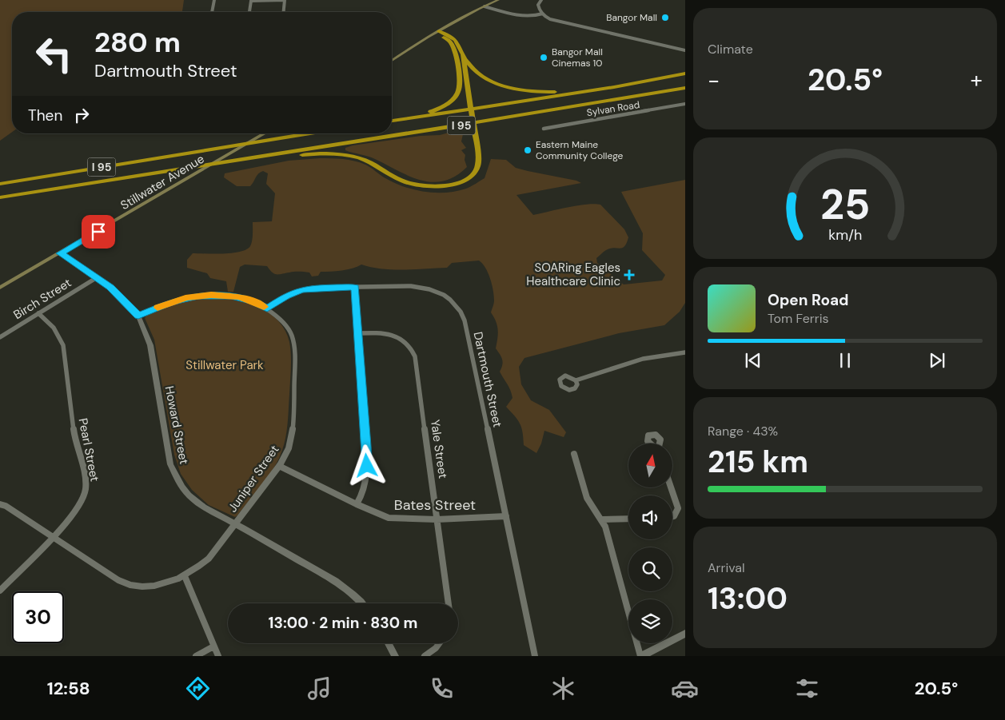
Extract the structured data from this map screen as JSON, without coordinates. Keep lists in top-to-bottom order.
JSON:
{
  "streets": {
    "highway": ["I 95"],
    "main road": ["Stillwater Avenue"],
    "street": [
      "Sylvan Road",
      "Birch Street",
      "Dartmouth Street",
      "Howard Street",
      "Yale Street",
      "Pearl Street",
      "Juniper Street",
      "Bates Street"
    ]
  },
  "crossings": [
    ["Stillwater Avenue", "Howard Street"],
    ["Birch Street", "Howard Street"],
    ["Birch Street", "Pearl Street"],
    ["Dartmouth Street", "Juniper Street"],
    ["Dartmouth Street", "Bates Street"],
    ["Howard Street", "Juniper Street"],
    ["Yale Street", "Bates Street"],
    ["Pearl Street", "Juniper Street"],
    ["Juniper Street", "Bates Street"]
  ],
  "parks": ["Stillwater Park"],
  "places": {
    "other": ["Bangor Mall", "Bangor Mall Cinemas 10", "Eastern Maine Community College"],
    "health": ["SOARing Eagles Healthcare Clinic"]
  },
  "north": "top",
  "page": {
    "tile": [
      "Climate",
      ["Range · 43%", "215 km"],
      ["Arrival", "13:00"]
    ],
    "turn": ["280 m", "Dartmouth Street"],
    "heat": ["−", "20.5°", "+"],
    "then": "Then",
    "song": ["Open Road", "Tom Ferris"],
    "limit": "30",
    "trip": "13:00 · 2 min · 830 m",
    "tabs": ["12:58", "20.5°"],
    "gauge": ["25", "km/h"]
  }
}
